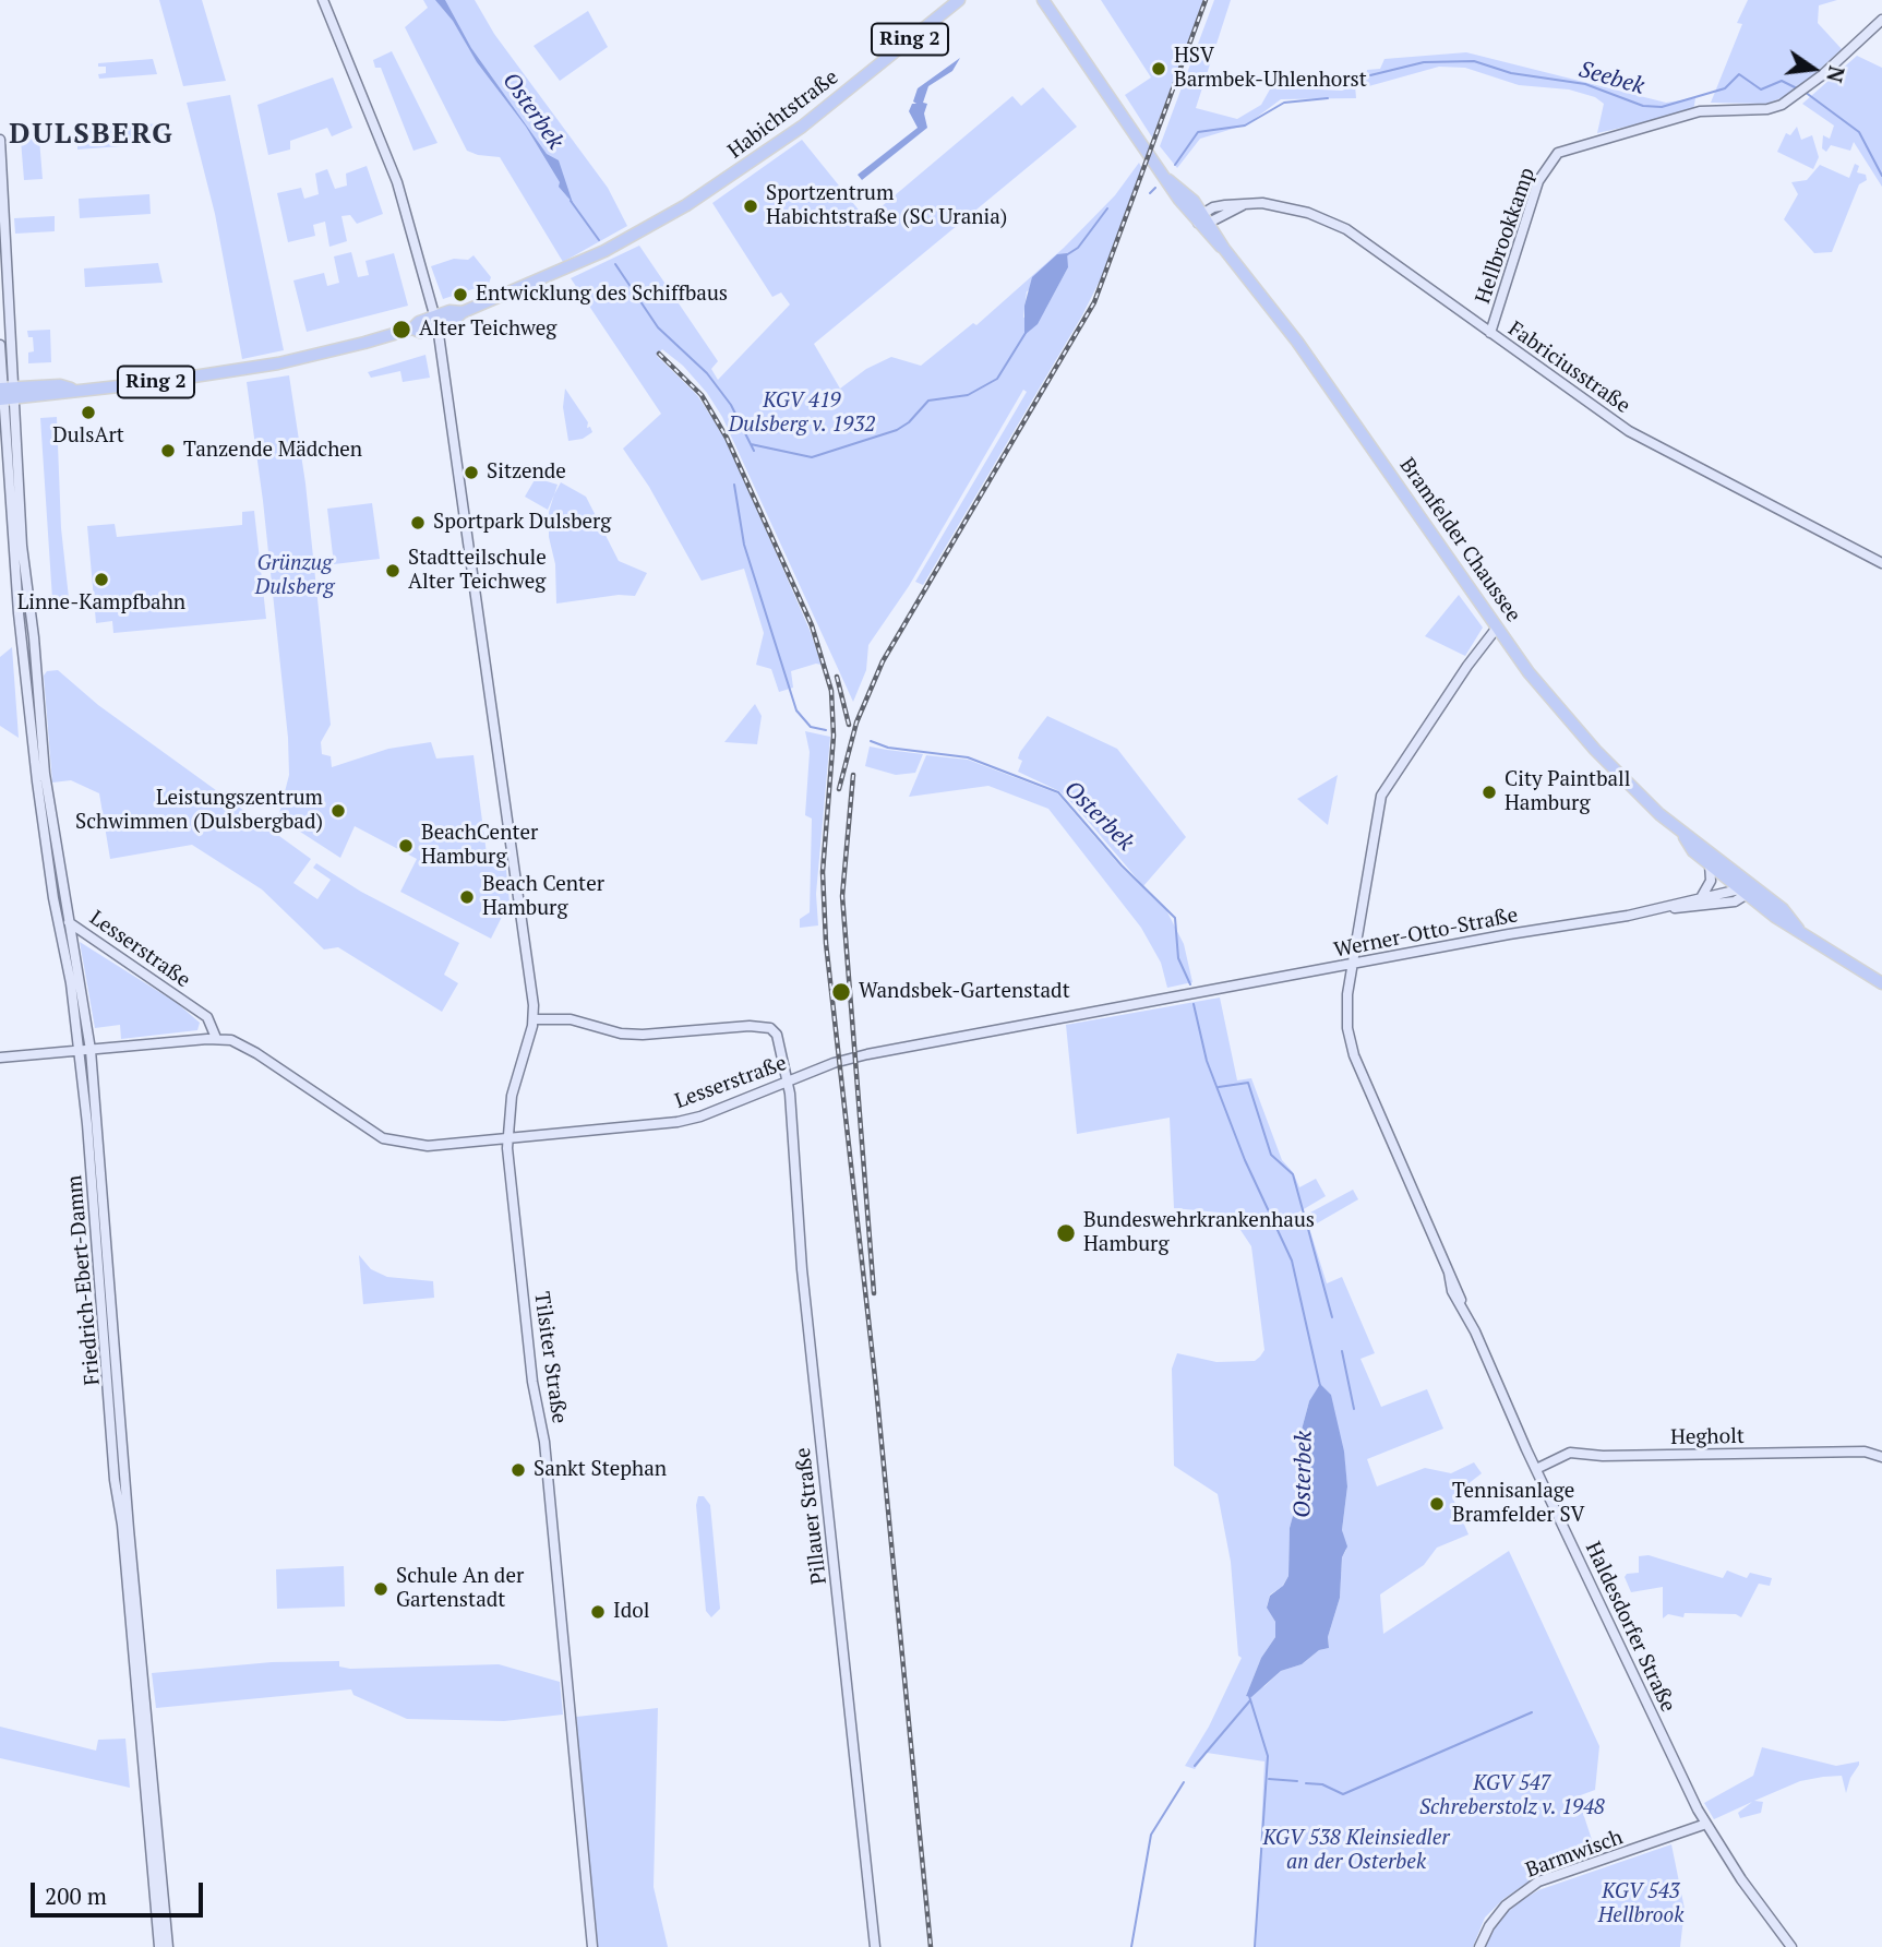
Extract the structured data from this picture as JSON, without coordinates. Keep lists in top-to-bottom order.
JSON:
{
  "streets": {
    "main road": ["Ring 2", "Habichtstraße", "Bramfelder Chaussee"],
    "street": [
      "Hellbrookkamp",
      "Fabriciusstraße",
      "Werner-Otto-Straße",
      "Lesserstraße",
      "Friedrich-Ebert-Damm",
      "Tilsiter Straße",
      "Hegholt",
      "Pillauer Straße",
      "Haldesdorfer Straße",
      "Barmwisch"
    ]
  },
  "crossings": [
    ["Ring 2", "Habichtstraße"],
    ["Ring 2", "Friedrich-Ebert-Damm"],
    ["Ring 2", "Tilsiter Straße"],
    ["Habichtstraße", "Tilsiter Straße"],
    ["Hellbrookkamp", "Fabriciusstraße"],
    ["Fabriciusstraße", "Bramfelder Chaussee"],
    ["Bramfelder Chaussee", "Werner-Otto-Straße"],
    ["Bramfelder Chaussee", "Haldesdorfer Straße"],
    ["Werner-Otto-Straße", "Lesserstraße"],
    ["Werner-Otto-Straße", "Haldesdorfer Straße"],
    ["Lesserstraße", "Friedrich-Ebert-Damm"],
    ["Lesserstraße", "Tilsiter Straße"],
    ["Lesserstraße", "Pillauer Straße"],
    ["Tilsiter Straße", "Pillauer Straße"],
    ["Hegholt", "Haldesdorfer Straße"],
    ["Haldesdorfer Straße", "Barmwisch"]
  ],
  "districts": ["DULSBERG"],
  "water": ["Seebek", "Osterbek"],
  "parks": [
    "KGV 419 Dulsberg v. 1932",
    "Grünzug Dulsberg",
    "KGV 547 Schreberstolz v. 1948",
    "KGV 538 Kleinsiedler an der Osterbek",
    "KGV 543 Hellbrook"
  ],
  "places": [
    "HSV Barmbek-Uhlenhorst",
    "Sportzentrum Habichtstraße (SC Urania)",
    "Entwicklung des Schiffbaus",
    "Alter Teichweg",
    "DulsArt",
    "Tanzende Mädchen",
    "Sitzende",
    "Sportpark Dulsberg",
    "Stadtteilschule Alter Teichweg",
    "Linne-Kampfbahn",
    "City Paintball Hamburg",
    "Leistungszentrum Schwimmen (Dulsbergbad)",
    "BeachCenter Hamburg",
    "Beach Center Hamburg",
    "Wandsbek-Gartenstadt",
    "Bundeswehrkrankenhaus Hamburg",
    "Sankt Stephan",
    "Tennisanlage Bramfelder SV",
    "Schule An der Gartenstadt",
    "Idol"
  ],
  "scale_bar": "200 m",
  "north": "right"
}
